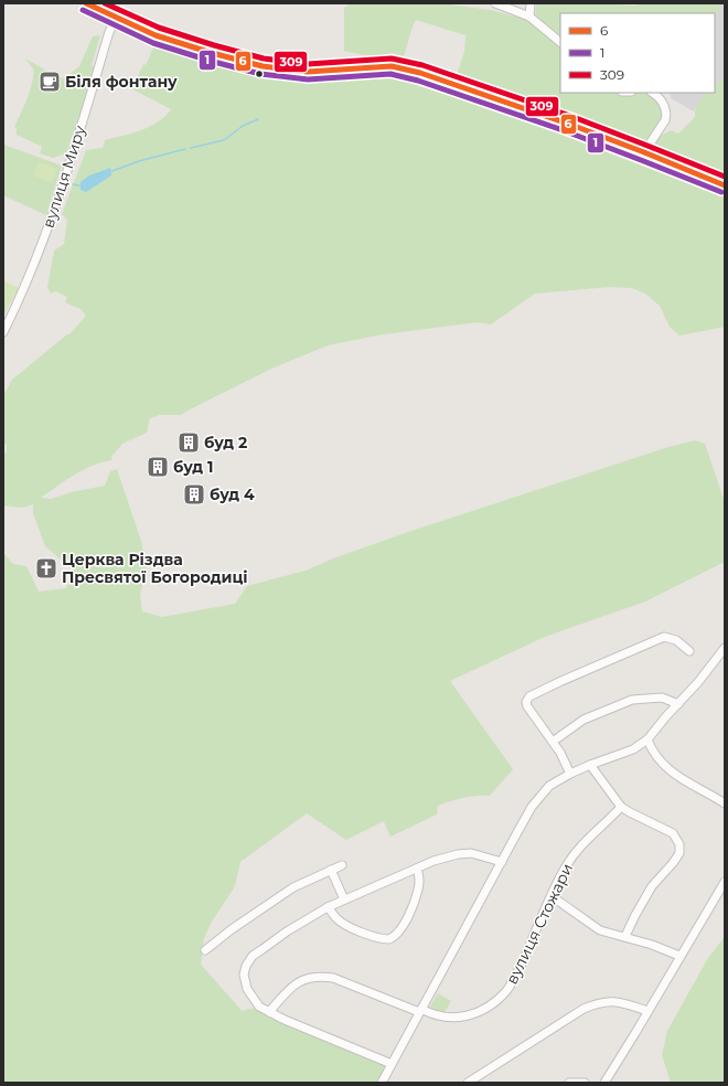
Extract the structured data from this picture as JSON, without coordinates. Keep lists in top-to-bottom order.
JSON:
{
  "streets": {
    "street": ["вулиця Миру", "вулиця Стожари"]
  },
  "places": {
    "cafe": ["Біля фонтану"],
    "building": ["буд 2", "буд 1", "буд 4"],
    "church": ["Церква Різдва Пресвятої Богородиці"]
  },
  "lines": ["transit line 6", "transit line 309", "transit line 1"],
  "legend": ["6", "1", "309"]
}
